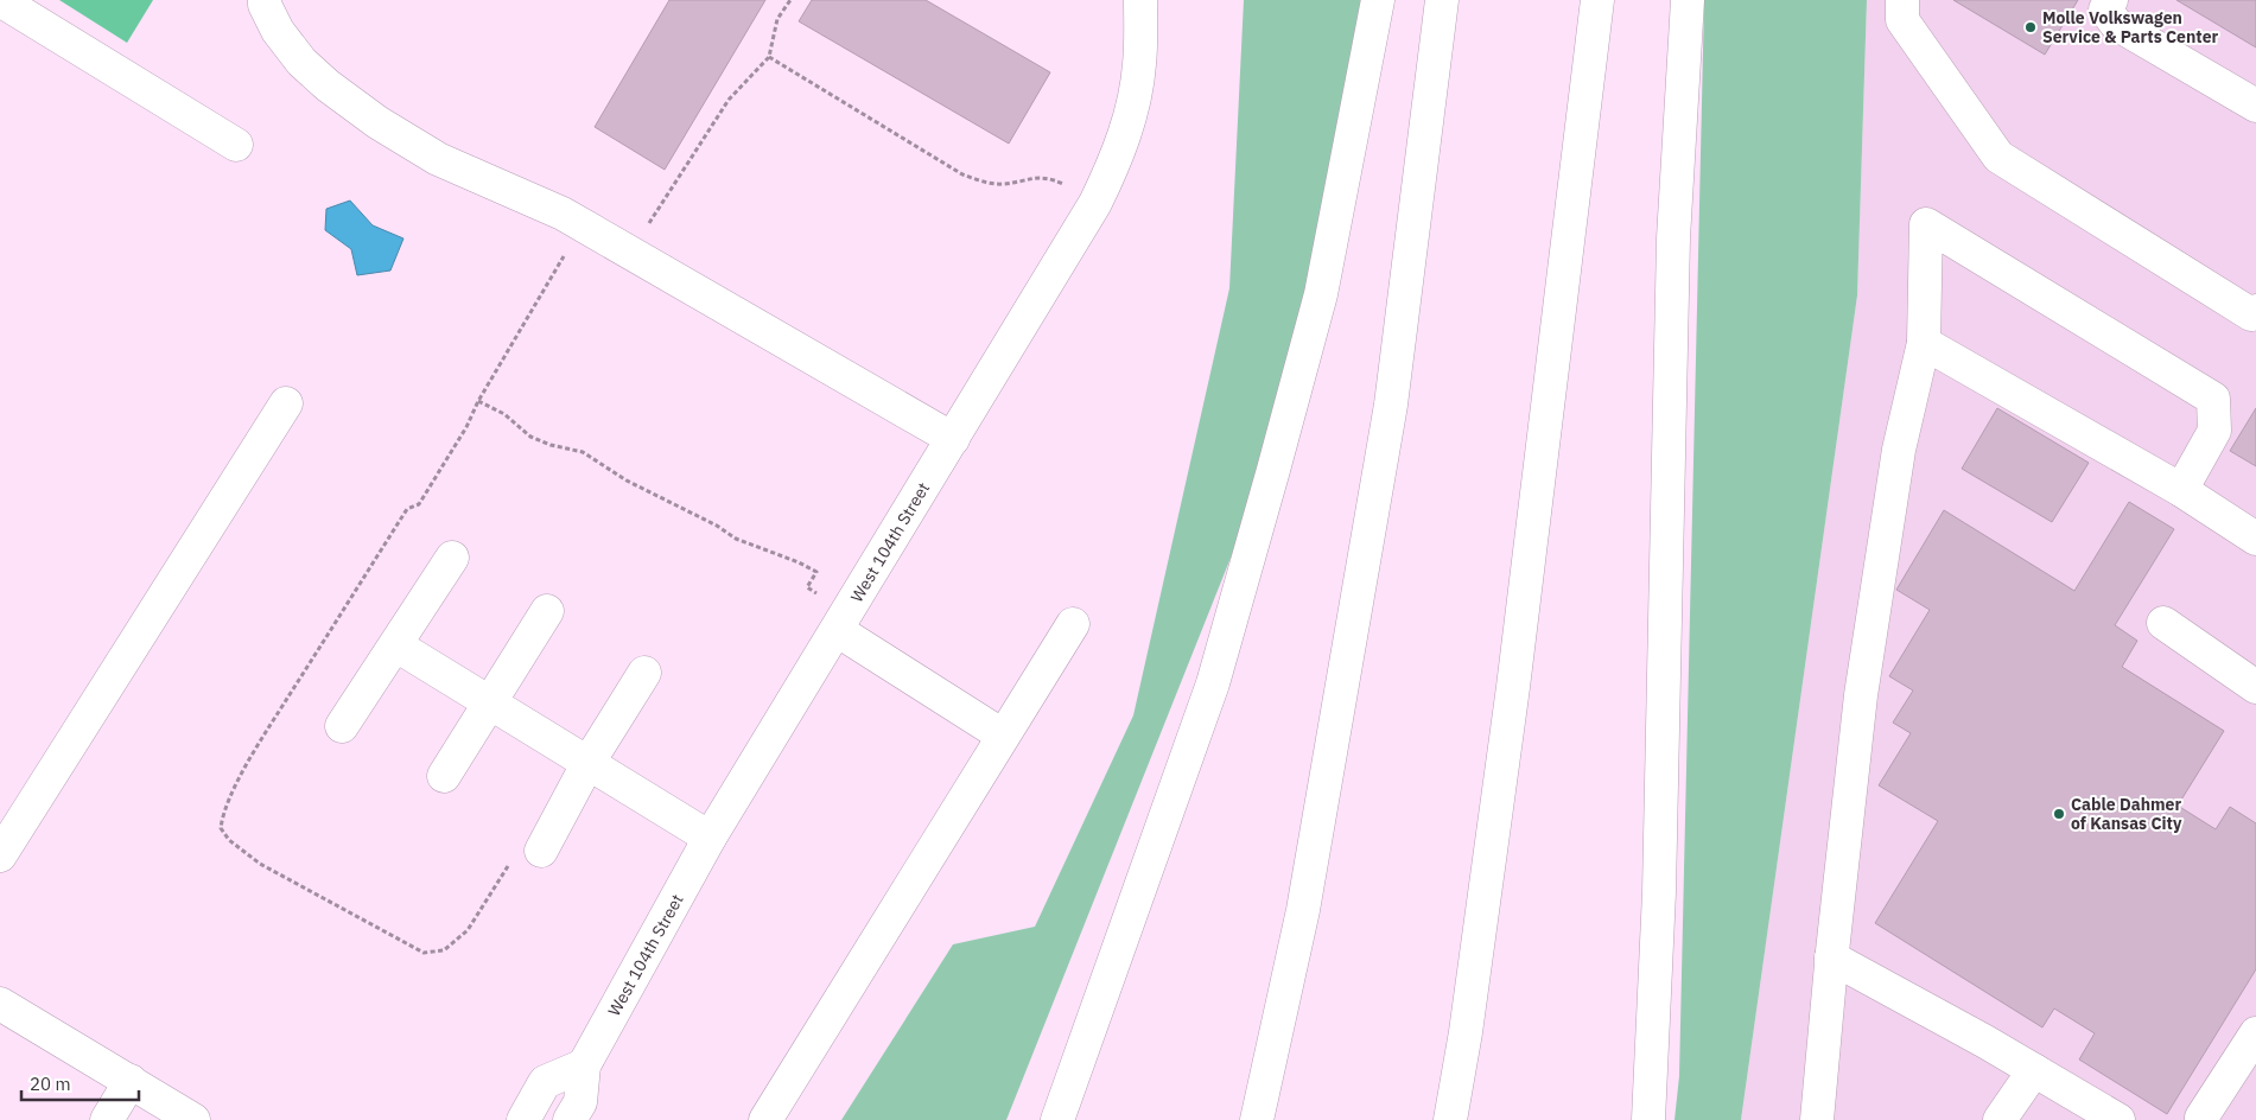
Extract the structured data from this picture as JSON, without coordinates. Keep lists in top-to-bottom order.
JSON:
{
  "streets": {
    "main road": ["West 104th Street"]
  },
  "places": ["Molle Volkswagen Service & Parts Center", "Cable Dahmer of Kansas City"],
  "scale_bar": "20 m"
}
